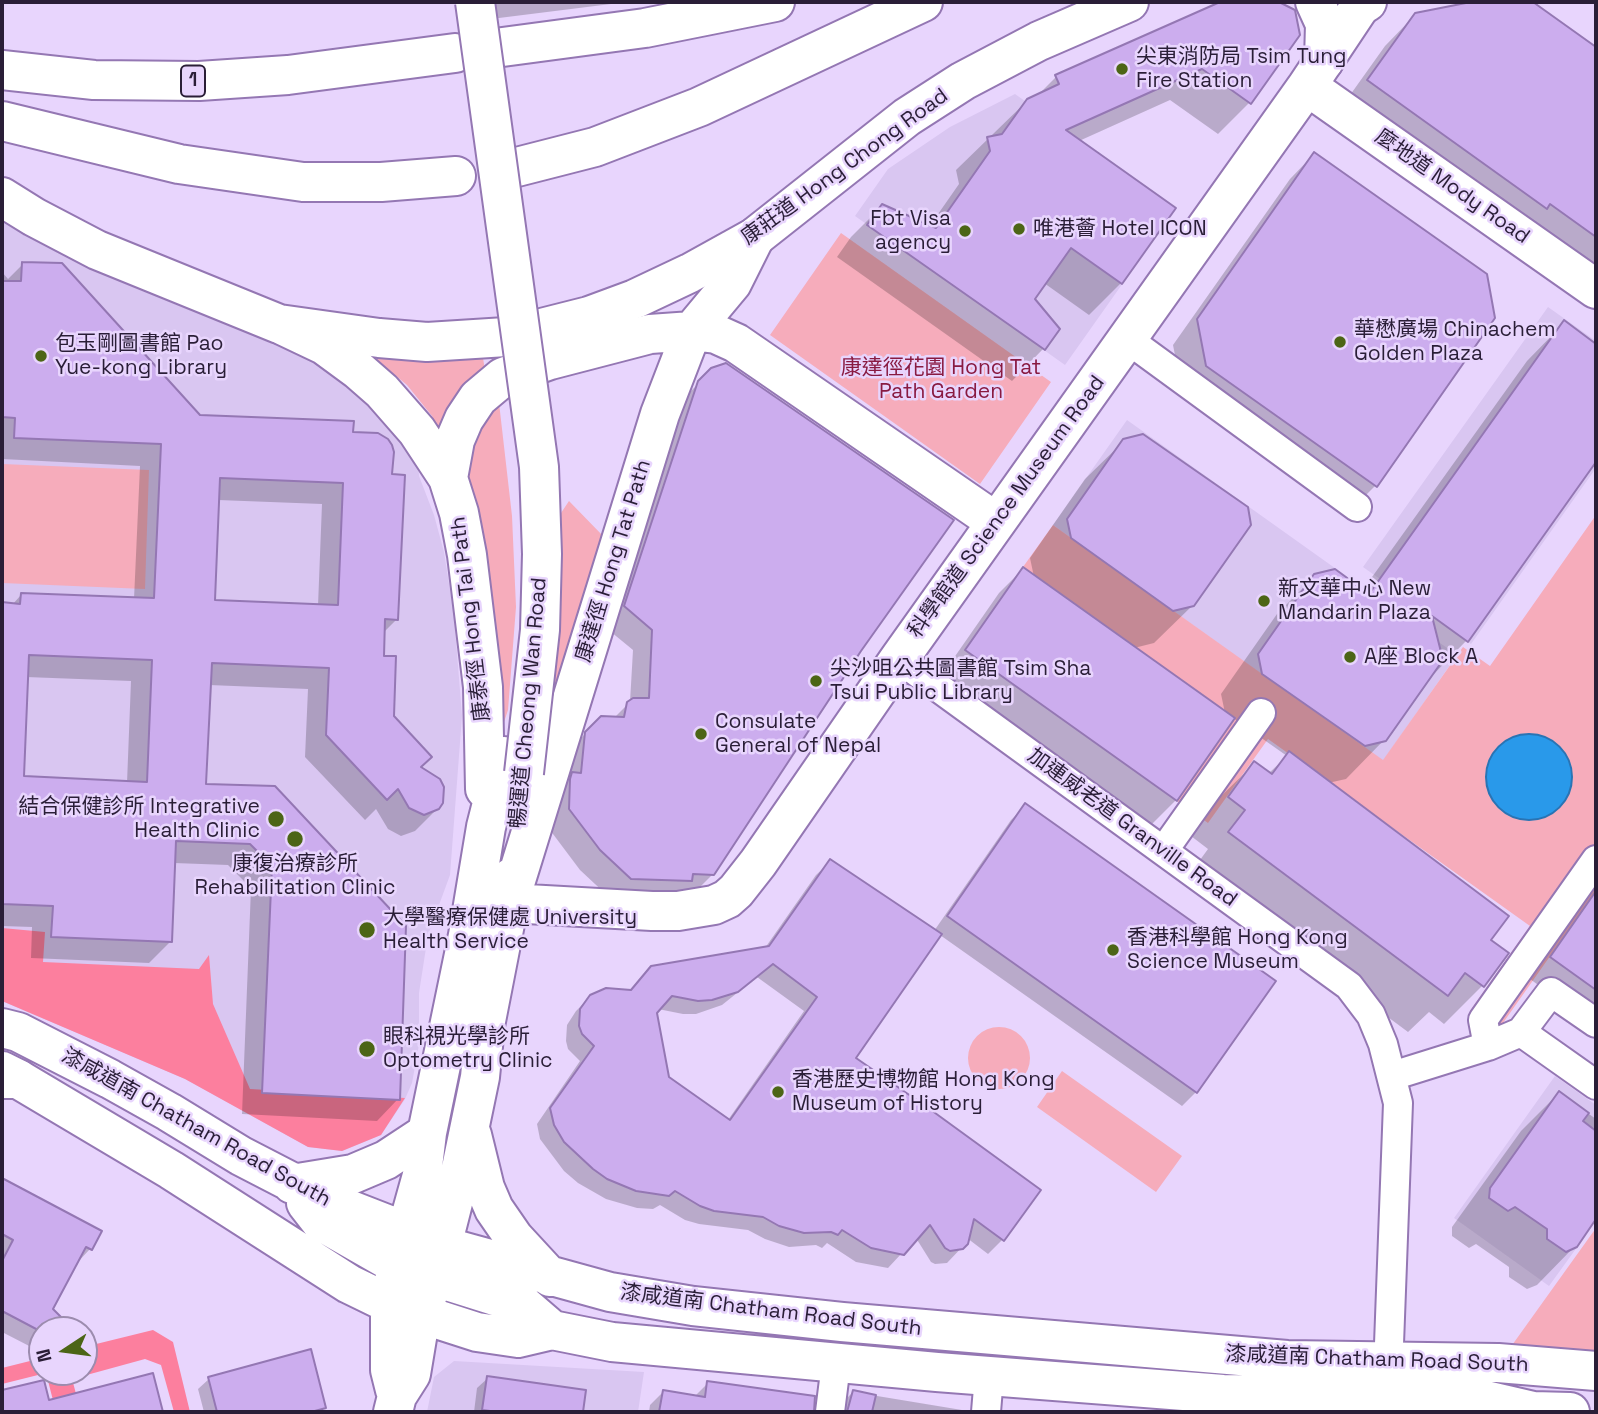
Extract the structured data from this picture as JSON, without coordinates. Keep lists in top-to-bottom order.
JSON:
{
  "streets": {
    "main road": [
      "1",
      "康莊道 Hong Chong Road",
      "麼地道 Mody Road",
      "科學館道 Science Museum Road",
      "康達徑 Hong Tat Path",
      "康泰徑 Hong Tai Path",
      "暢運道 Cheong Wan Road",
      "漆咸道南 Chatham Road South"
    ],
    "street": ["加連威老道 Granville Road"]
  },
  "crossings": [
    ["康莊道 Hong Chong Road", "康達徑 Hong Tat Path"],
    ["康莊道 Hong Chong Road", "康泰徑 Hong Tai Path"],
    ["麼地道 Mody Road", "科學館道 Science Museum Road"],
    ["科學館道 Science Museum Road", "康達徑 Hong Tat Path"],
    ["科學館道 Science Museum Road", "暢運道 Cheong Wan Road"],
    ["科學館道 Science Museum Road", "加連威老道 Granville Road"],
    ["康達徑 Hong Tat Path", "暢運道 Cheong Wan Road"],
    ["康泰徑 Hong Tai Path", "暢運道 Cheong Wan Road"],
    ["暢運道 Cheong Wan Road", "漆咸道南 Chatham Road South"],
    ["加連威老道 Granville Road", "漆咸道南 Chatham Road South"]
  ],
  "parks": ["康達徑花園 Hong Tat Path Garden"],
  "places": [
    "尖東消防局 Tsim Tung Fire Station",
    "唯港薈 Hotel ICON",
    "Fbt Visa agency",
    "華懋廣場 Chinachem Golden Plaza",
    "包玉剛圖書館 Pao Yue-kong Library",
    "新文華中心 New Mandarin Plaza",
    "A座 Block A",
    "尖沙咀公共圖書館 Tsim Sha Tsui Public Library",
    "Consulate General of Nepal",
    "結合保健診所 Integrative Health Clinic",
    "康復治療診所 Rehabilitation Clinic",
    "大學醫療保健處 University Health Service",
    "香港科學館 Hong Kong Science Museum",
    "眼科視光學診所 Optometry Clinic",
    "香港歷史博物館 Hong Kong Museum of History"
  ],
  "north": "left"
}
